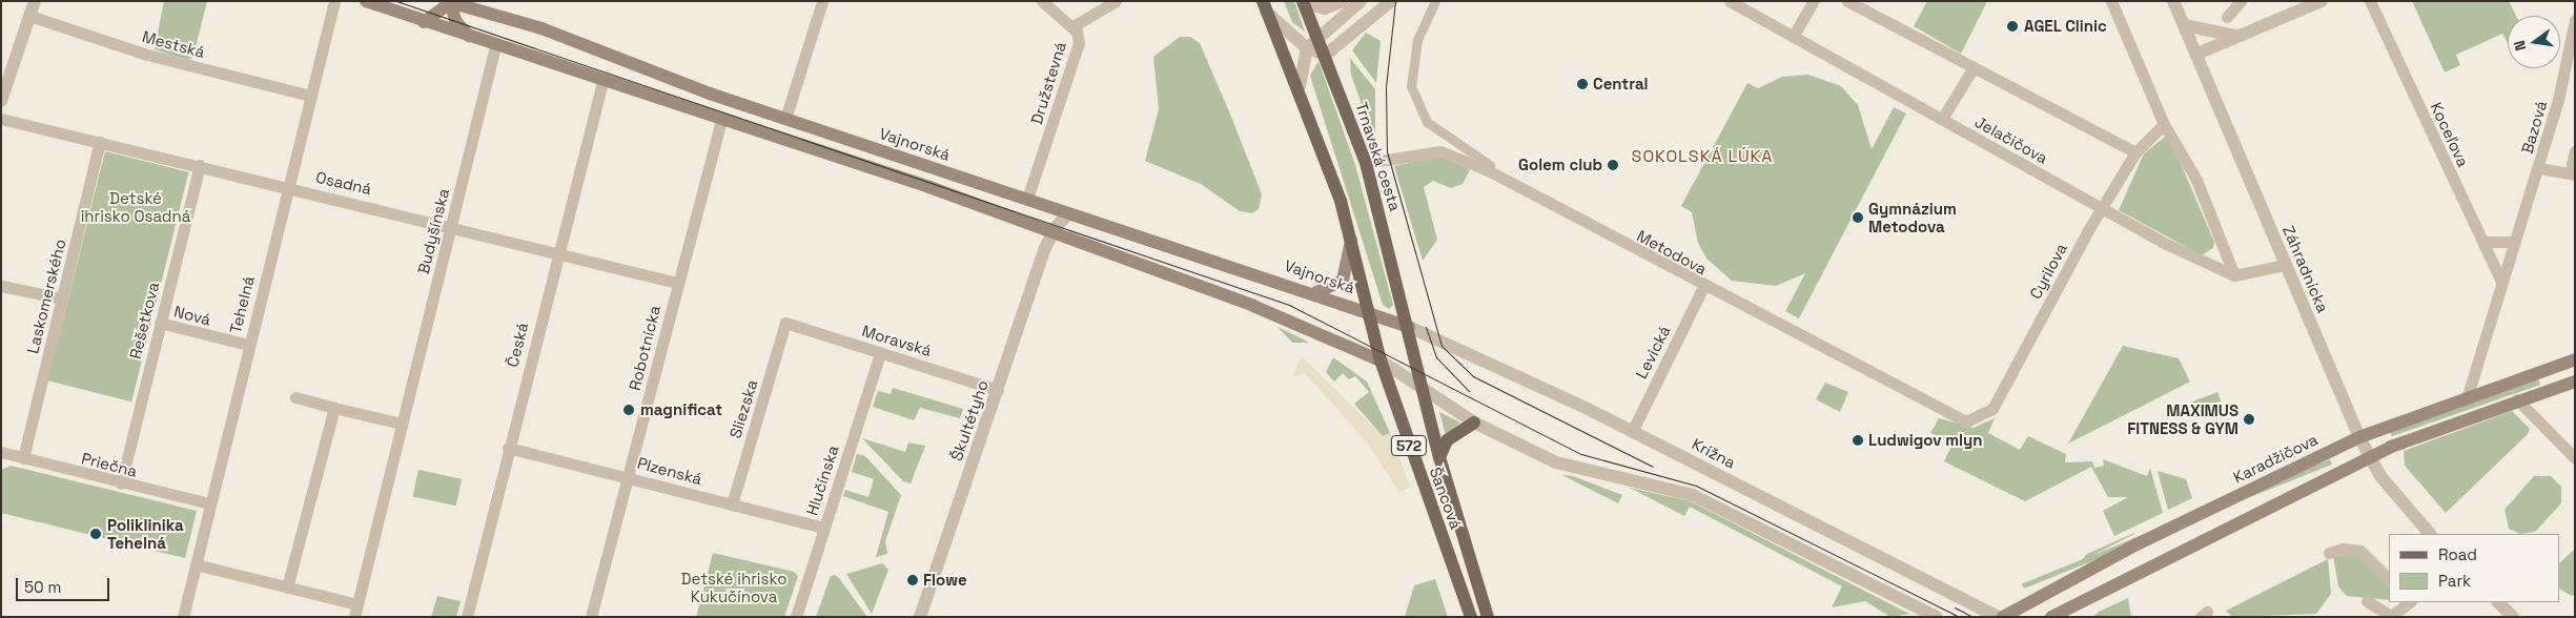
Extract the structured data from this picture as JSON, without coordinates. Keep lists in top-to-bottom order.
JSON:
{
  "streets": {
    "main road": [
      "Vajnorská",
      "Trnavská cesta",
      "572",
      "Karadžičova",
      "Šancová"
    ],
    "street": [
      "Mestská",
      "Družstevná",
      "Bazová",
      "Koceľova",
      "Jelačičova",
      "Osadná",
      "Budyšínska",
      "Metodova",
      "Záhradnícka",
      "Cyrilova",
      "Laskomerského",
      "Tehelná",
      "Nová",
      "Rešetkova",
      "Moravská",
      "Česká",
      "Robotnícka",
      "Levická",
      "Sliezska",
      "Škultétyho",
      "Krížna",
      "Priečna",
      "Plzenská",
      "Hlučínska"
    ]
  },
  "crossings": [
    ["Mestská", "Tehelná"],
    ["Družstevná", "Vajnorská"],
    ["Bazová", "Koceľova"],
    ["Bazová", "Karadžičova"],
    ["Jelačičova", "Cyrilova"],
    ["Vajnorská", "Trnavská cesta"],
    ["Vajnorská", "572"],
    ["Vajnorská", "Krížna"],
    ["Trnavská cesta", "Metodova"],
    ["Trnavská cesta", "572"],
    ["Trnavská cesta", "Krížna"],
    ["Osadná", "Budyšínska"],
    ["Osadná", "Laskomerského"],
    ["Osadná", "Tehelná"],
    ["Osadná", "Rešetkova"],
    ["Osadná", "Česká"],
    ["Osadná", "Robotnícka"],
    ["Budyšínska", "Tehelná"],
    ["Metodova", "Cyrilova"],
    ["Metodova", "Levická"],
    ["Záhradnícka", "Karadžičova"],
    ["Laskomerského", "Priečna"],
    ["Tehelná", "Nová"],
    ["Tehelná", "Priečna"],
    ["Nová", "Rešetkova"],
    ["Rešetkova", "Priečna"],
    ["Moravská", "Sliezska"],
    ["Moravská", "Škultétyho"],
    ["Moravská", "Hlučínska"],
    ["Česká", "Plzenská"],
    ["Robotnícka", "Plzenská"],
    ["Levická", "Krížna"],
    ["Sliezska", "Plzenská"],
    ["572", "Krížna"],
    ["572", "Šancová"],
    ["Krížna", "Karadžičova"],
    ["Plzenská", "Hlučínska"]
  ],
  "districts": ["SOKOLSKÁ LÚKA"],
  "parks": ["Detské ihrisko Osadná", "Detské ihrisko Kukučínova"],
  "places": [
    "AGEL Clinic",
    "Central",
    "Golem club",
    "Gymnázium Metodova",
    "magnificat",
    "MAXIMUS FITNESS & GYM",
    "Ludwigov mlyn",
    "Poliklinika Tehelná",
    "Flowe"
  ],
  "legend": ["Road", "Park"],
  "scale_bar": "50 m",
  "north": "left"
}
